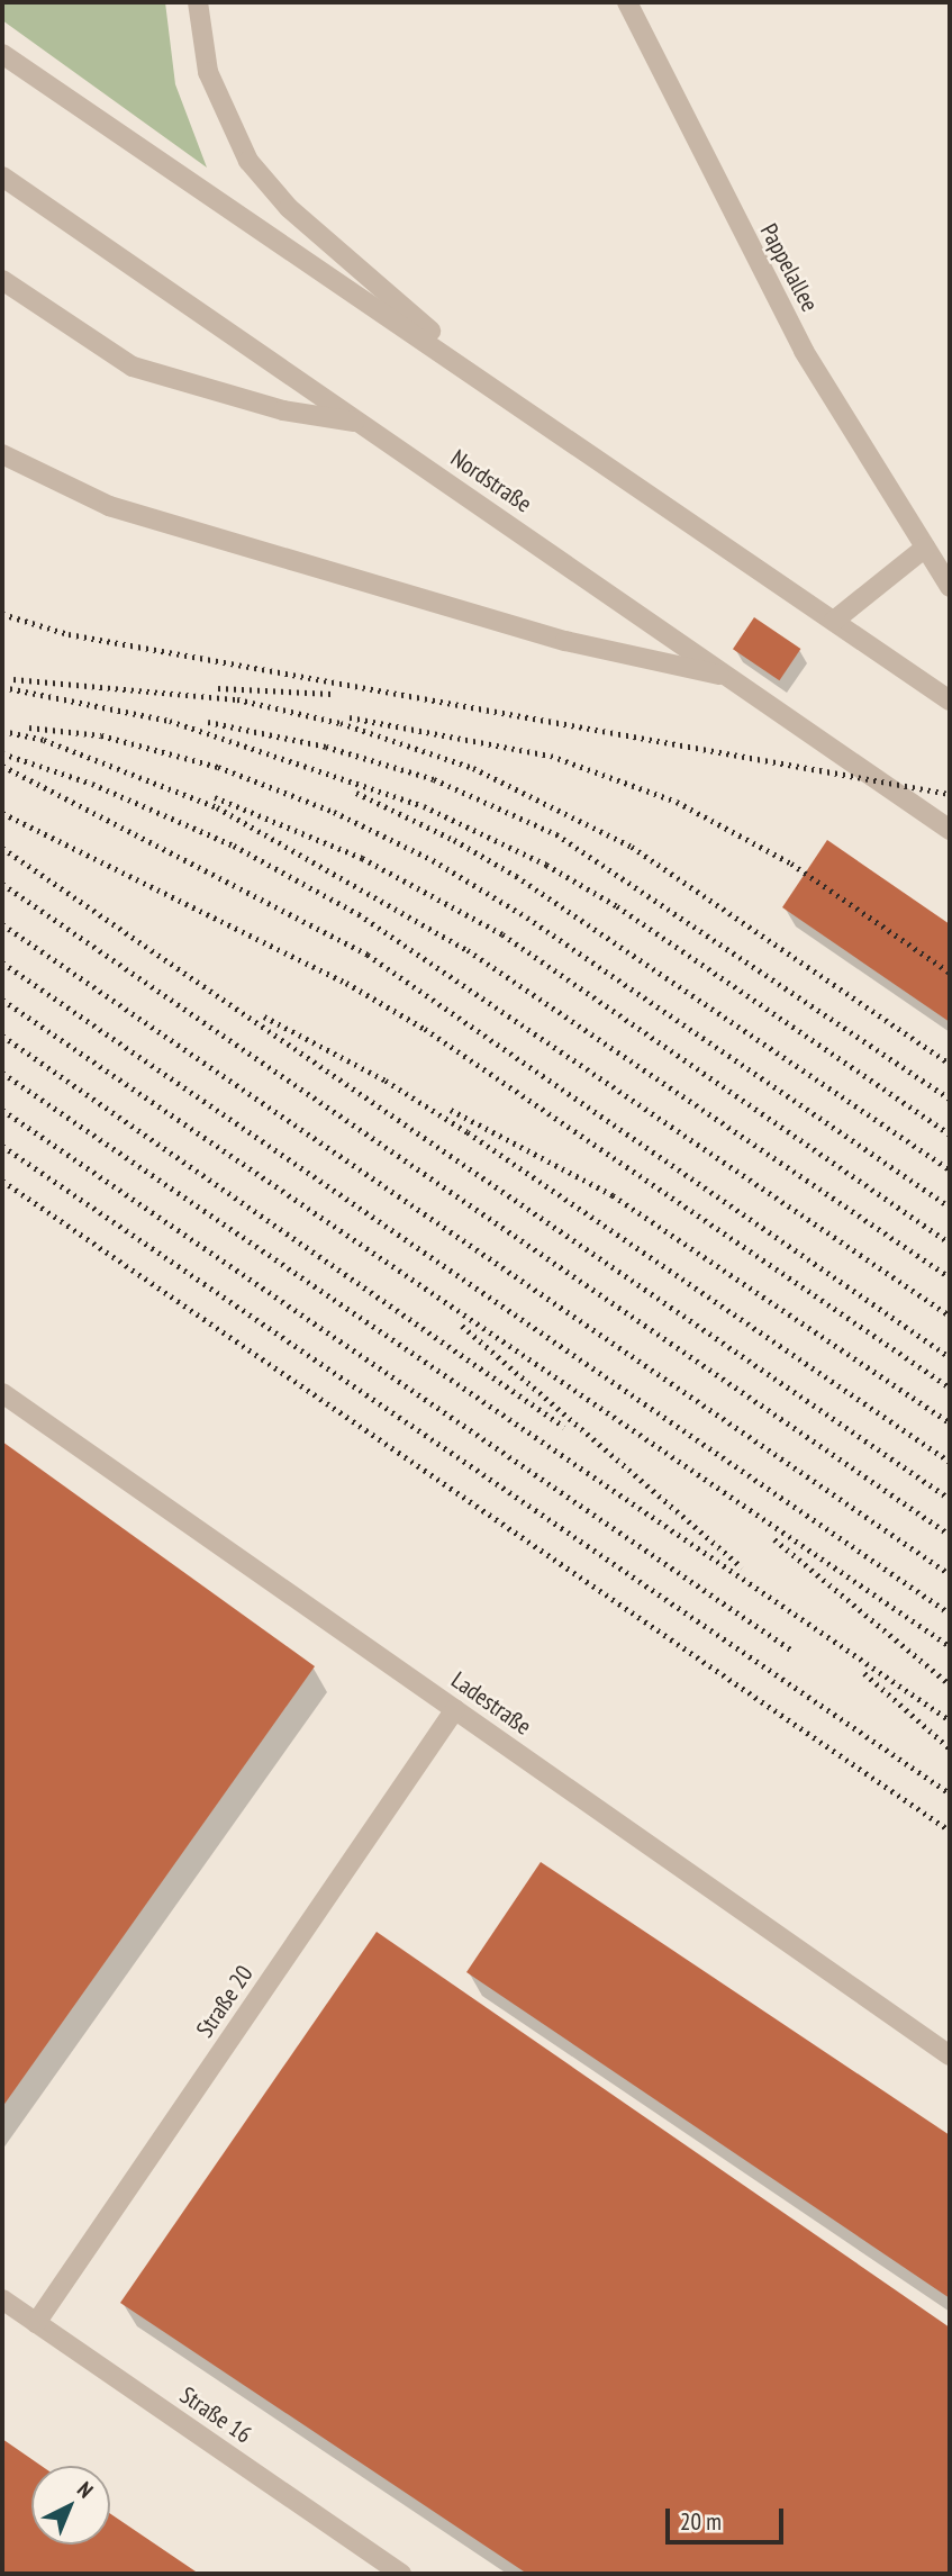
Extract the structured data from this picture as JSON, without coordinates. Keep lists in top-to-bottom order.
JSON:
{
  "streets": {
    "street": [
      "Pappelallee",
      "Nordstraße",
      "Ladestraße",
      "Straße 20",
      "Straße 16"
    ]
  },
  "crossings": [
    ["Ladestraße", "Straße 20"],
    ["Straße 20", "Straße 16"]
  ],
  "scale_bar": "20 m",
  "north": "top right"
}
